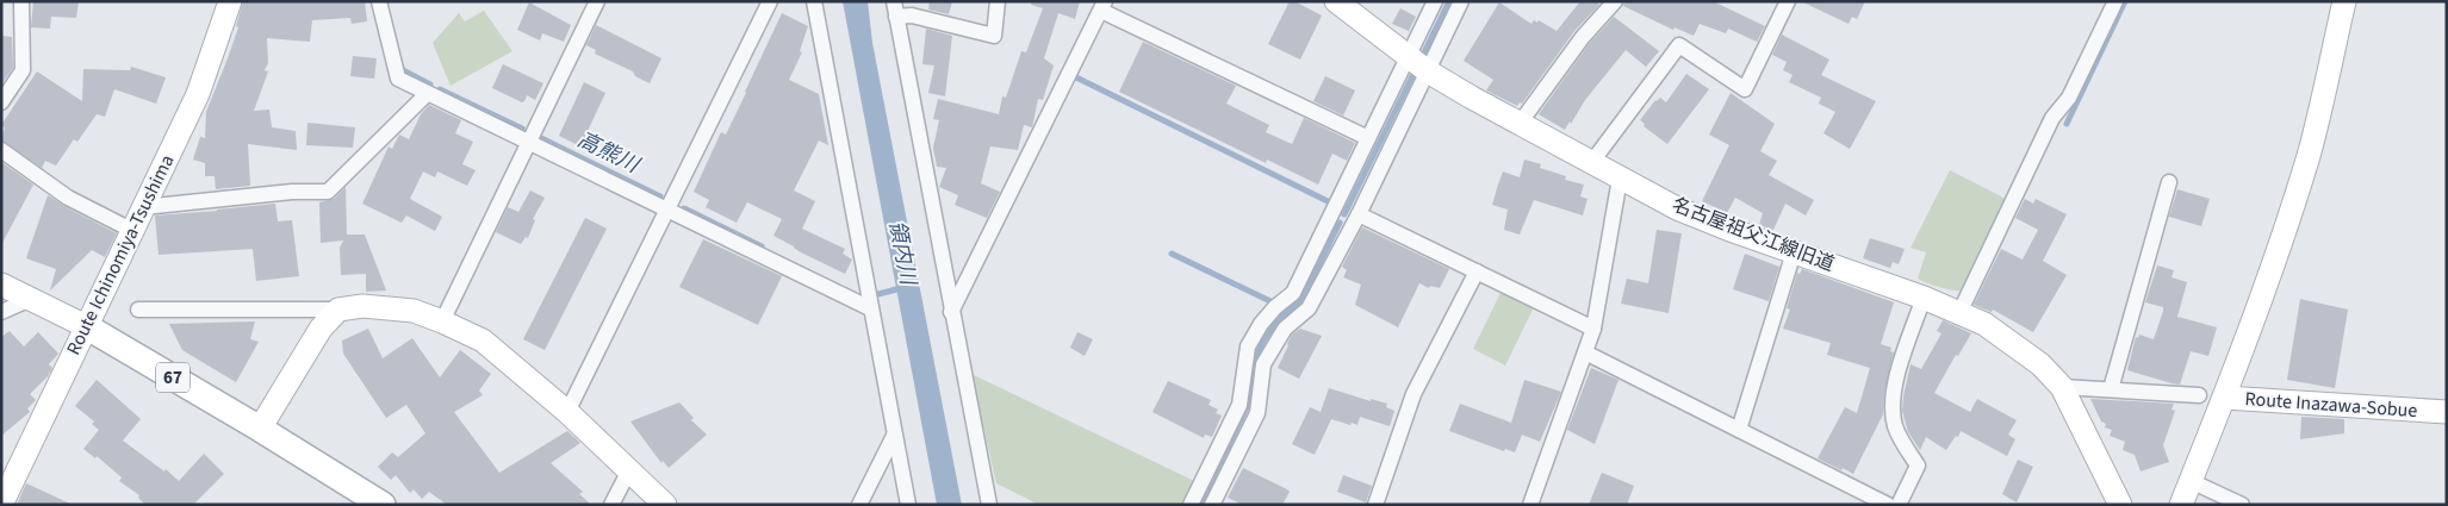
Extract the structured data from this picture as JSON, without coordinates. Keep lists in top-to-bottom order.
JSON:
{
  "streets": {
    "main road": ["67"],
    "street": ["名古屋祖父江線旧道", "Route Ichinomiya-Tsushima", "Route Inazawa-Sobue"]
  },
  "crossings": [
    ["Route Ichinomiya-Tsushima", "67"]
  ],
  "water": ["高熊川", "領内川"]
}
